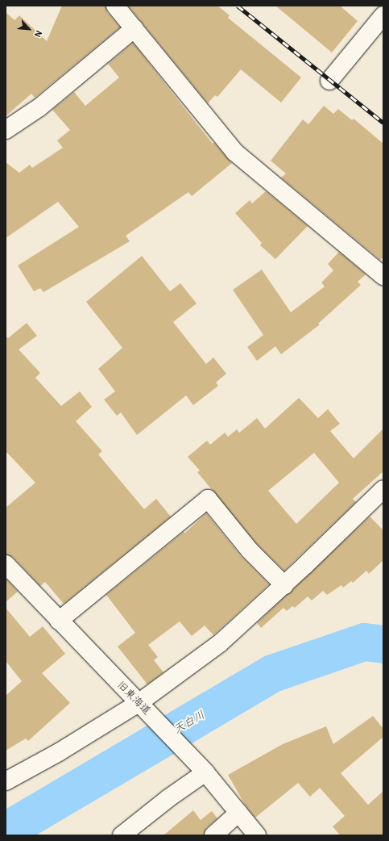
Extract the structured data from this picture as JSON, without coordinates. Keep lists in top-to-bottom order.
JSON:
{
  "streets": {
    "street": ["旧東海道"]
  },
  "water": ["天白川"],
  "north": "bottom right"
}
